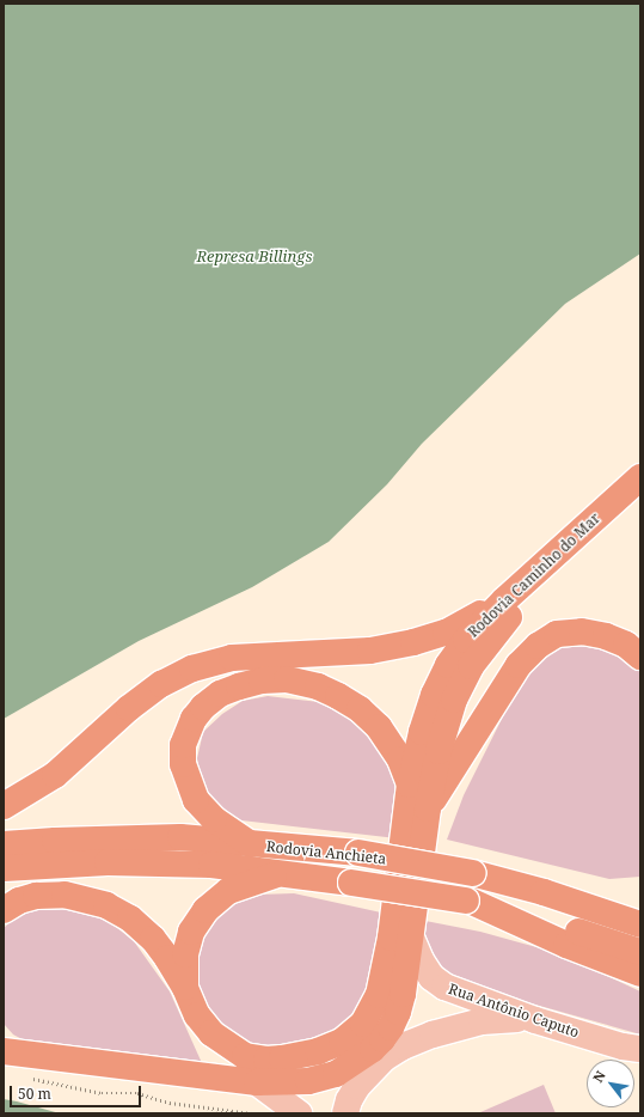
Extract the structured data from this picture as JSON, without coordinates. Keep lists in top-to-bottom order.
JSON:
{
  "streets": {
    "highway": ["Rodovia Caminho do Mar", "Rodovia Anchieta"],
    "main road": ["Rua Antônio Caputo"]
  },
  "crossings": [
    ["Rodovia Caminho do Mar", "Rua Antônio Caputo"]
  ],
  "water": ["Represa Billings"],
  "scale_bar": "50 m",
  "north": "top left"
}
